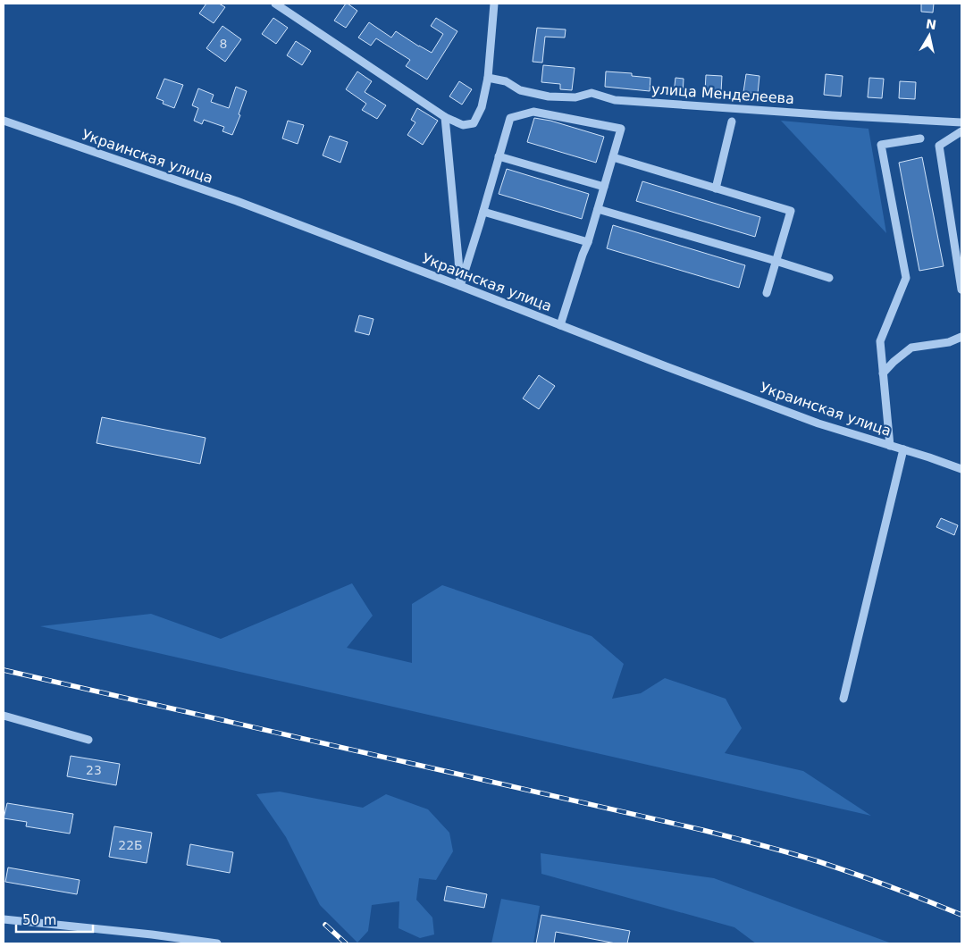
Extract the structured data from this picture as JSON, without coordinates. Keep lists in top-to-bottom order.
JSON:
{
  "streets": {
    "street": ["улица Менделеева", "Украинская улица"]
  },
  "house_numbers": ["8", "23", "22Б"],
  "scale_bar": "50 m",
  "north": "top"
}
